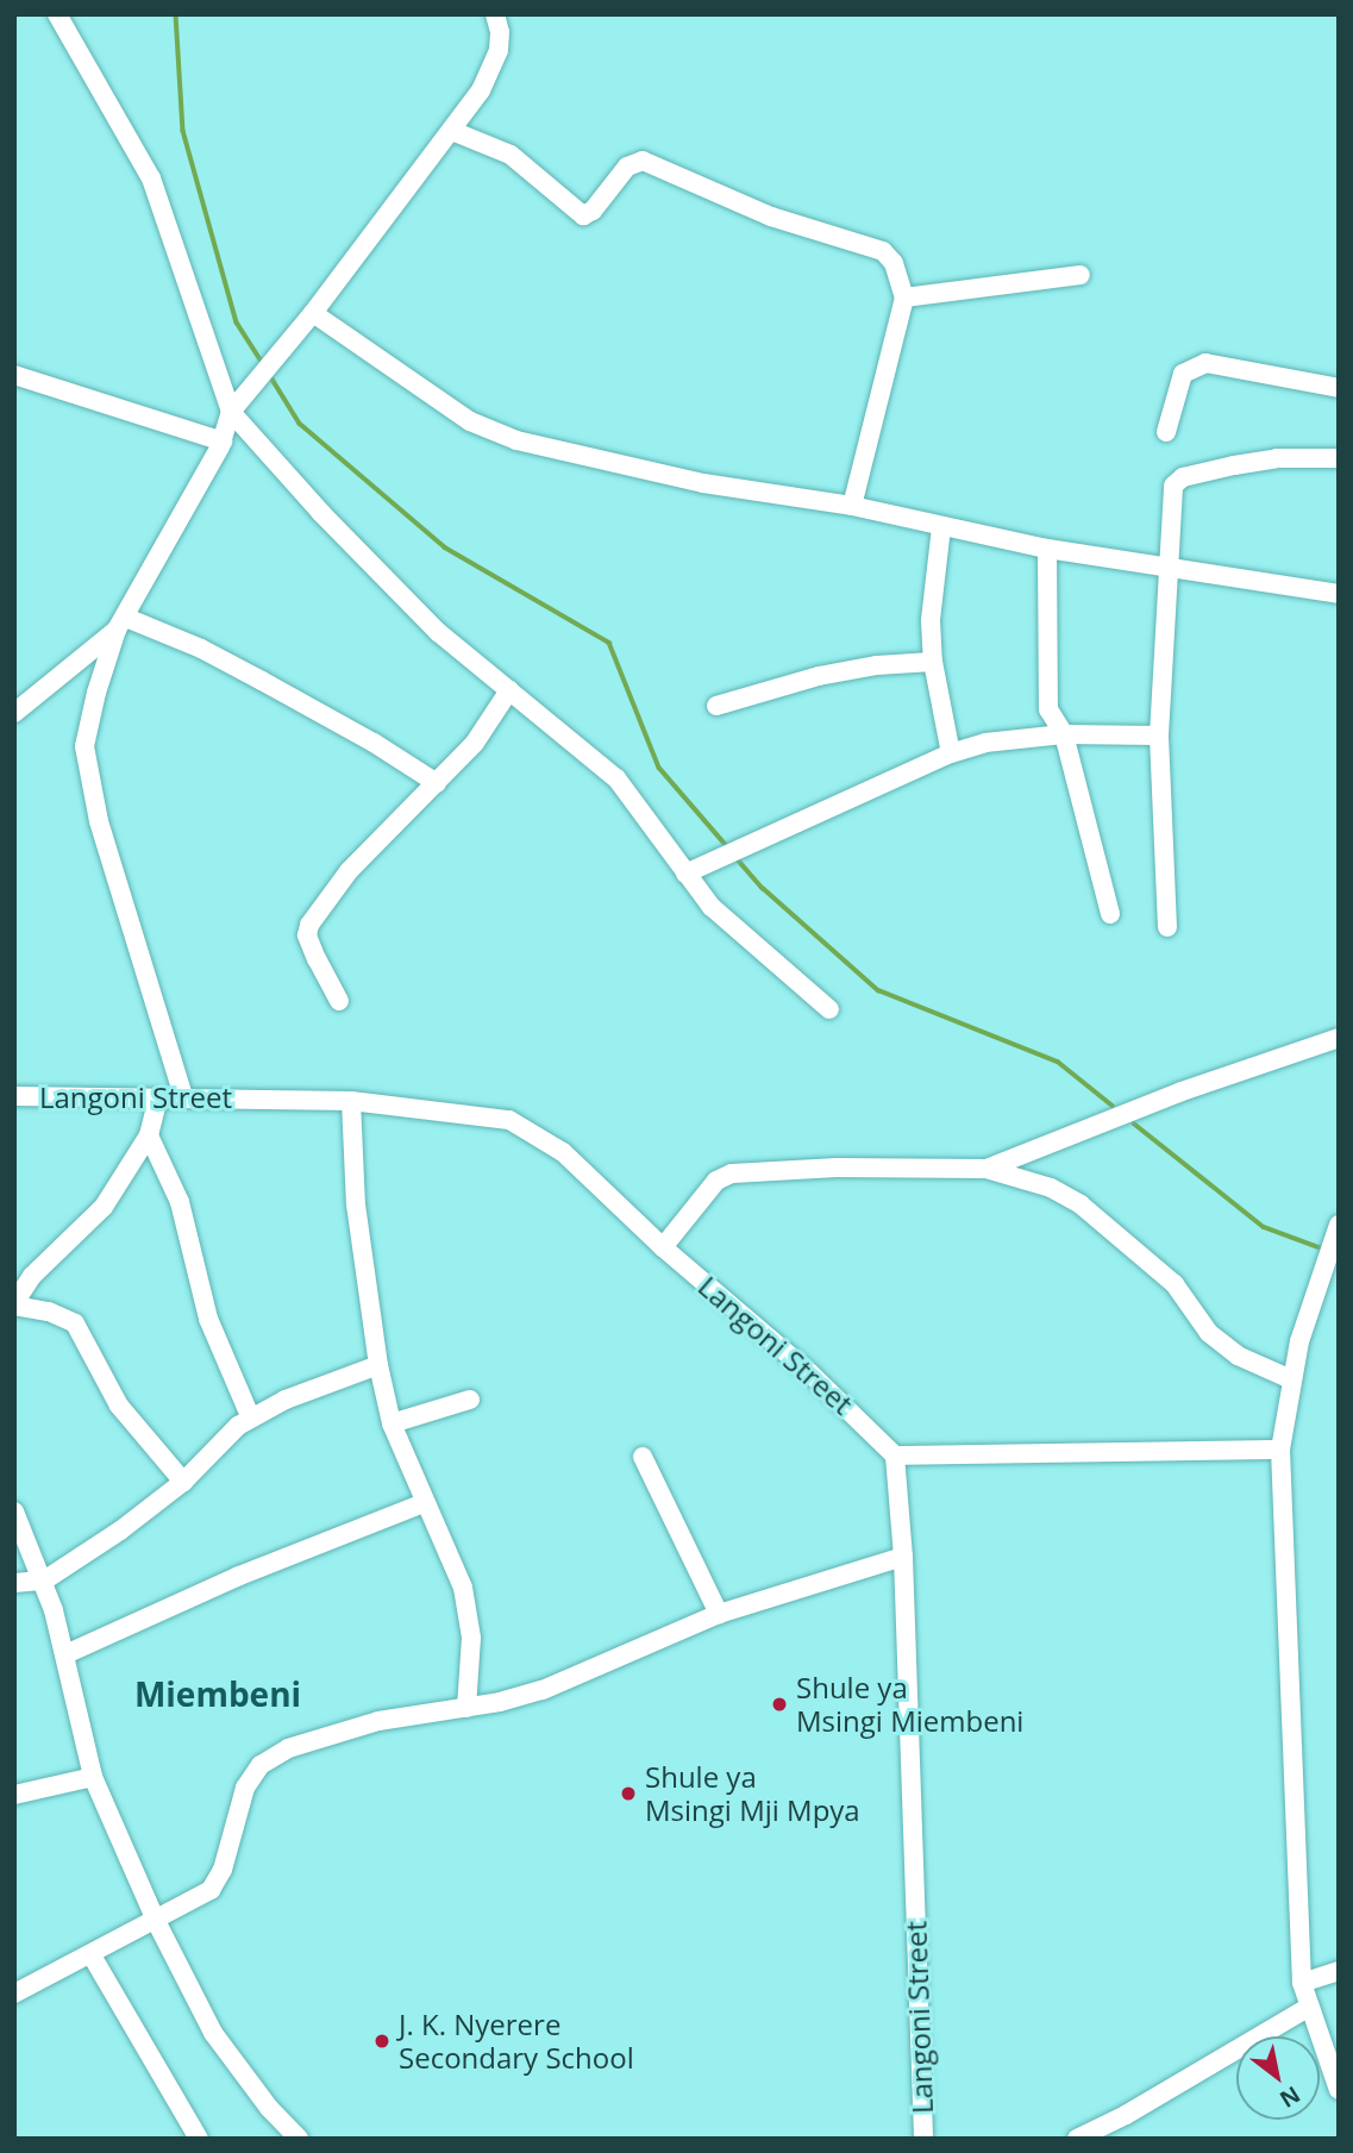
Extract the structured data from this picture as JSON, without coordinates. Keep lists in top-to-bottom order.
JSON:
{
  "streets": {
    "street": ["Langoni Street"]
  },
  "districts": ["Miembeni"],
  "places": ["Shule ya Msingi Miembeni", "Shule ya Msingi Mji Mpya", "J. K. Nyerere Secondary School"],
  "north": "bottom right"
}
